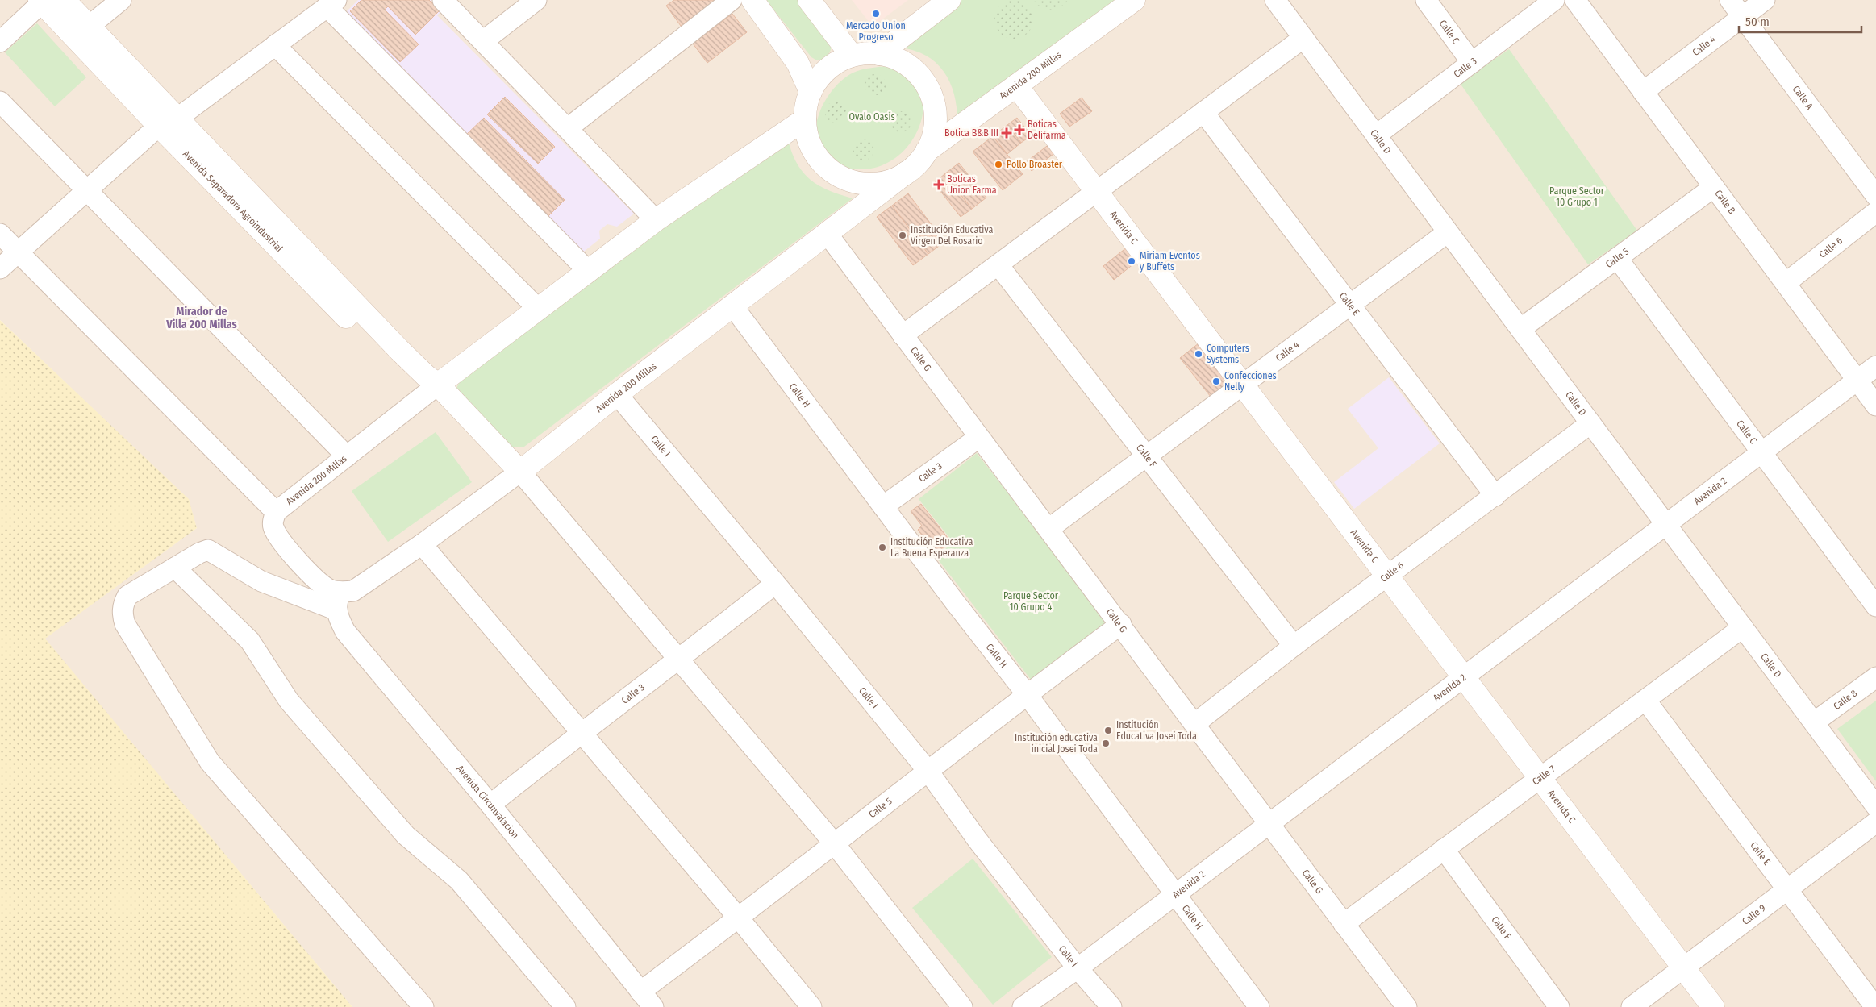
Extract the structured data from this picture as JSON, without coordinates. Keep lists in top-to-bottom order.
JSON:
{
  "streets": {
    "street": [
      "Calle C",
      "Calle 4",
      "Calle 3",
      "Avenida 200 Millas",
      "Calle A",
      "Calle D",
      "Avenida Separadora Agroindustrial",
      "Calle B",
      "Avenida C",
      "Calle 6",
      "Calle 5",
      "Calle E",
      "Calle G",
      "Calle H",
      "Calle I",
      "Calle F",
      "Avenida 2",
      "Calle 8",
      "Calle 7",
      "Avenida Circunvalacion",
      "Calle 9"
    ]
  },
  "crossings": [
    ["Calle C", "Calle 3"],
    ["Calle C", "Calle 5"],
    ["Calle C", "Avenida 2"],
    ["Calle 4", "Calle A"],
    ["Calle 4", "Calle D"],
    ["Calle 4", "Calle B"],
    ["Calle 4", "Avenida C"],
    ["Calle 4", "Calle E"],
    ["Calle 4", "Calle G"],
    ["Calle 4", "Calle F"],
    ["Calle 3", "Calle D"],
    ["Calle 3", "Calle G"],
    ["Calle 3", "Calle H"],
    ["Calle 3", "Calle I"],
    ["Calle 3", "Avenida Circunvalacion"],
    ["Avenida 200 Millas", "Avenida Separadora Agroindustrial"],
    ["Avenida 200 Millas", "Avenida C"],
    ["Avenida 200 Millas", "Calle G"],
    ["Avenida 200 Millas", "Calle H"],
    ["Avenida 200 Millas", "Calle I"],
    ["Avenida 200 Millas", "Avenida Circunvalacion"],
    ["Calle D", "Calle 6"],
    ["Calle D", "Calle 5"],
    ["Calle D", "Avenida 2"],
    ["Calle D", "Calle 8"],
    ["Calle D", "Calle 7"],
    ["Calle B", "Calle 6"],
    ["Calle B", "Calle 5"],
    ["Calle B", "Avenida 2"],
    ["Avenida C", "Calle 6"],
    ["Avenida C", "Avenida 2"],
    ["Avenida C", "Calle 7"],
    ["Avenida C", "Calle 9"],
    ["Calle 6", "Calle E"],
    ["Calle 6", "Calle G"],
    ["Calle 6", "Calle F"],
    ["Calle 5", "Calle G"],
    ["Calle 5", "Calle H"],
    ["Calle 5", "Calle I"],
    ["Calle 5", "Avenida Circunvalacion"],
    ["Calle E", "Calle 7"],
    ["Calle E", "Calle 9"],
    ["Calle G", "Avenida 2"],
    ["Calle G", "Calle 7"],
    ["Calle H", "Avenida 2"],
    ["Calle I", "Avenida 2"],
    ["Calle F", "Calle 7"]
  ],
  "districts": ["Mirador de Villa 200 Millas"],
  "parks": ["Ovalo Oasis", "Parque Sector 10 Grupo 1", "Parque Sector 10 Grupo 4"],
  "places": {
    "other": [
      "Mercado Union Progreso",
      "Pollo Broaster",
      "Institución Educativa Virgen Del Rosario",
      "Miriam Eventos y Buffets",
      "Computers Systems",
      "Confecciones Nelly",
      "Institución Educativa La Buena Esperanza",
      "Institución Educativa Josei Toda",
      "Institución educativa inicial Josei Toda"
    ],
    "health": ["Boticas Delifarma", "Botica B&B III", "Boticas Union Farma"]
  },
  "scale_bar": "50 m"
}
